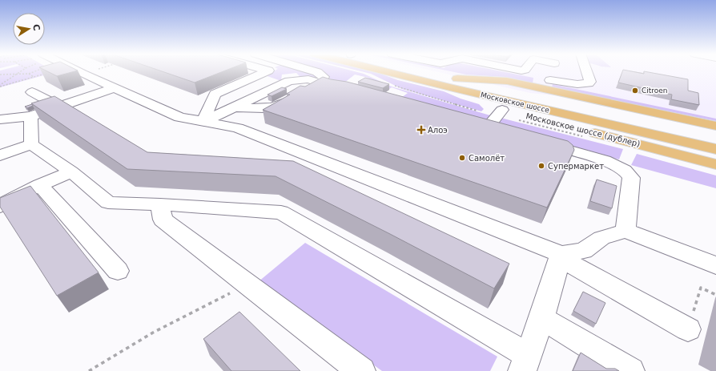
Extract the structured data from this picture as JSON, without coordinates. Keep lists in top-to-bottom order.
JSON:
{
  "streets": {
    "main road": ["Московское шоссе", "Московское шоссе (дублер)"]
  },
  "crossings": [
    ["Московское шоссе", "Московское шоссе (дублер)"]
  ],
  "places": {
    "other": ["Citroen", "Самолёт", "Супермаркет"],
    "health": ["Алоэ"]
  },
  "north": "right"
}
